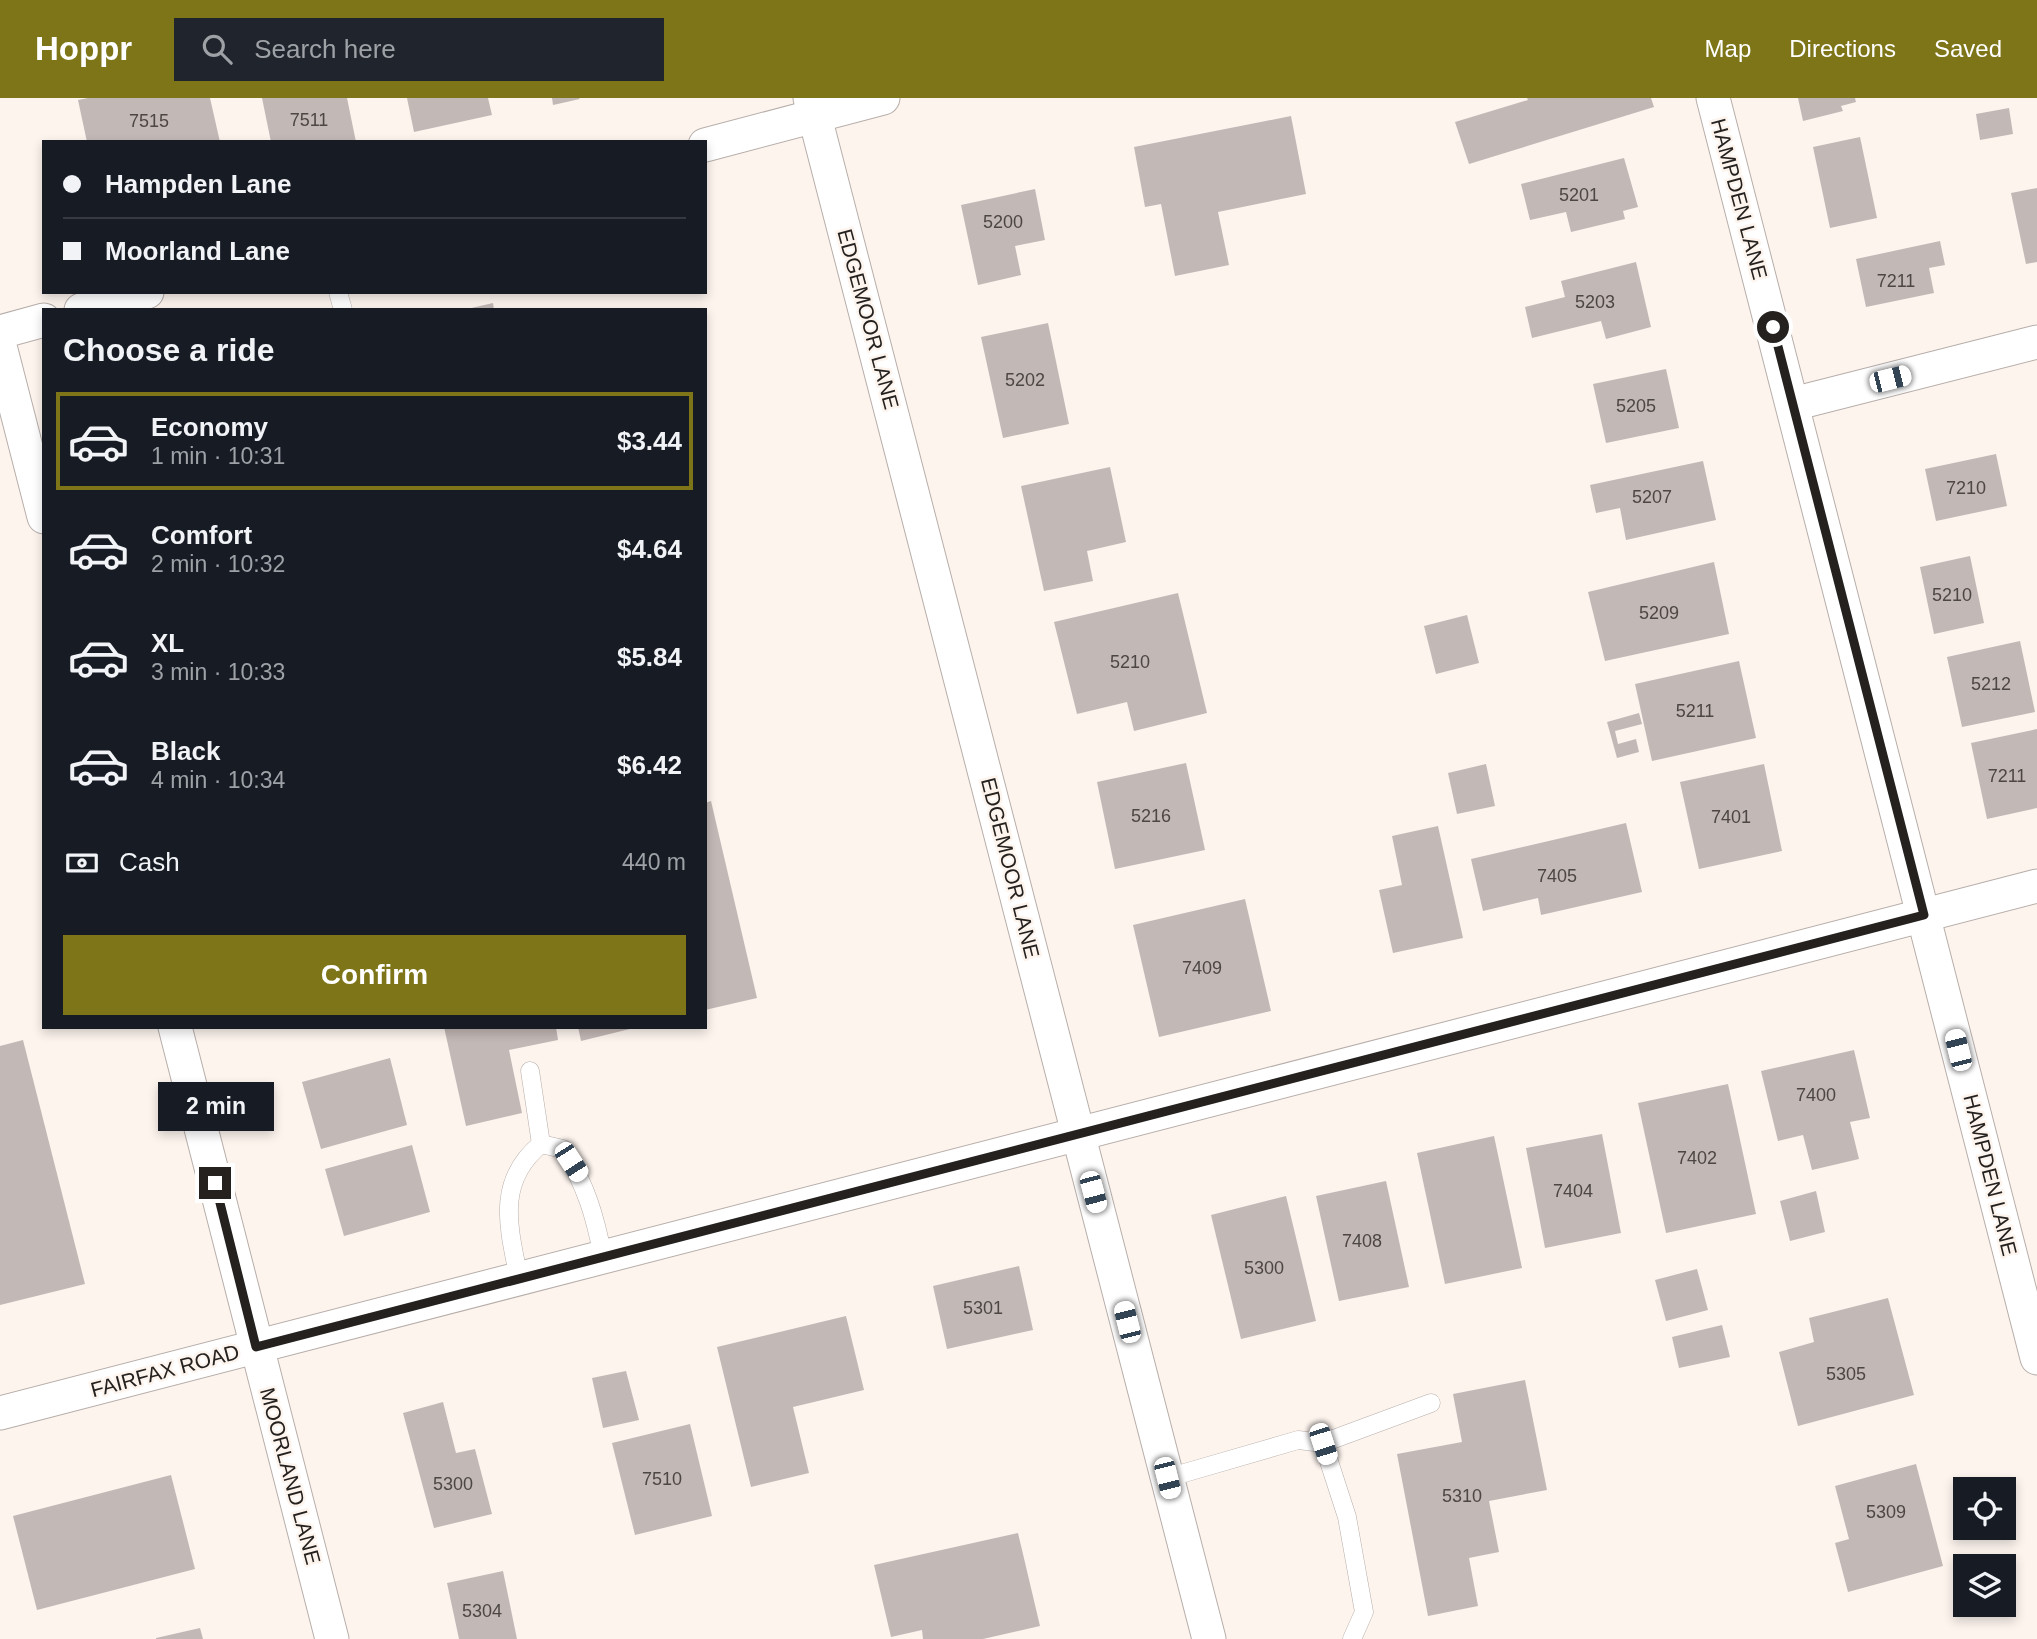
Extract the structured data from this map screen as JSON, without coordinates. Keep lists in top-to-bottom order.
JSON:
{
  "streets": {
    "street": [
      "HAMPDEN LANE",
      "EDGEMOOR LANE",
      "FAIRFAX ROAD",
      "MOORLAND LANE"
    ]
  },
  "crossings": [
    ["HAMPDEN LANE", "FAIRFAX ROAD"],
    ["EDGEMOOR LANE", "FAIRFAX ROAD"],
    ["FAIRFAX ROAD", "MOORLAND LANE"]
  ],
  "house_numbers": [
    "7511",
    "7515",
    "5201",
    "5200",
    "7211",
    "5203",
    "5202",
    "5205",
    "7210",
    "5207",
    "5210",
    "5209",
    "5210",
    "5212",
    "5211",
    "7211",
    "5216",
    "7401",
    "7405",
    "7409",
    "7400",
    "7402",
    "7404",
    "7408",
    "5300",
    "5301",
    "5305",
    "7510",
    "5300",
    "5310",
    "5309",
    "5304"
  ],
  "page": {
    "header": "Hoppr",
    "search": "Search here",
    "nav": ["Map", "Directions", "Saved"],
    "banner": ["Hampden Lane", "Moorland Lane"],
    "heading": "Choose a ride",
    "list": [
      {
        "name": "Economy",
        "note": "1 min · 10:31",
        "value": "$3.44"
      },
      {
        "name": "Comfort",
        "note": "2 min · 10:32",
        "value": "$4.64"
      },
      {
        "name": "XL",
        "note": "3 min · 10:33",
        "value": "$5.84"
      },
      {
        "name": "Black",
        "note": "4 min · 10:34",
        "value": "$6.42"
      }
    ],
    "pay": ["Cash", "440 m"],
    "buttons": "Confirm",
    "bubble": "2 min"
  }
}
